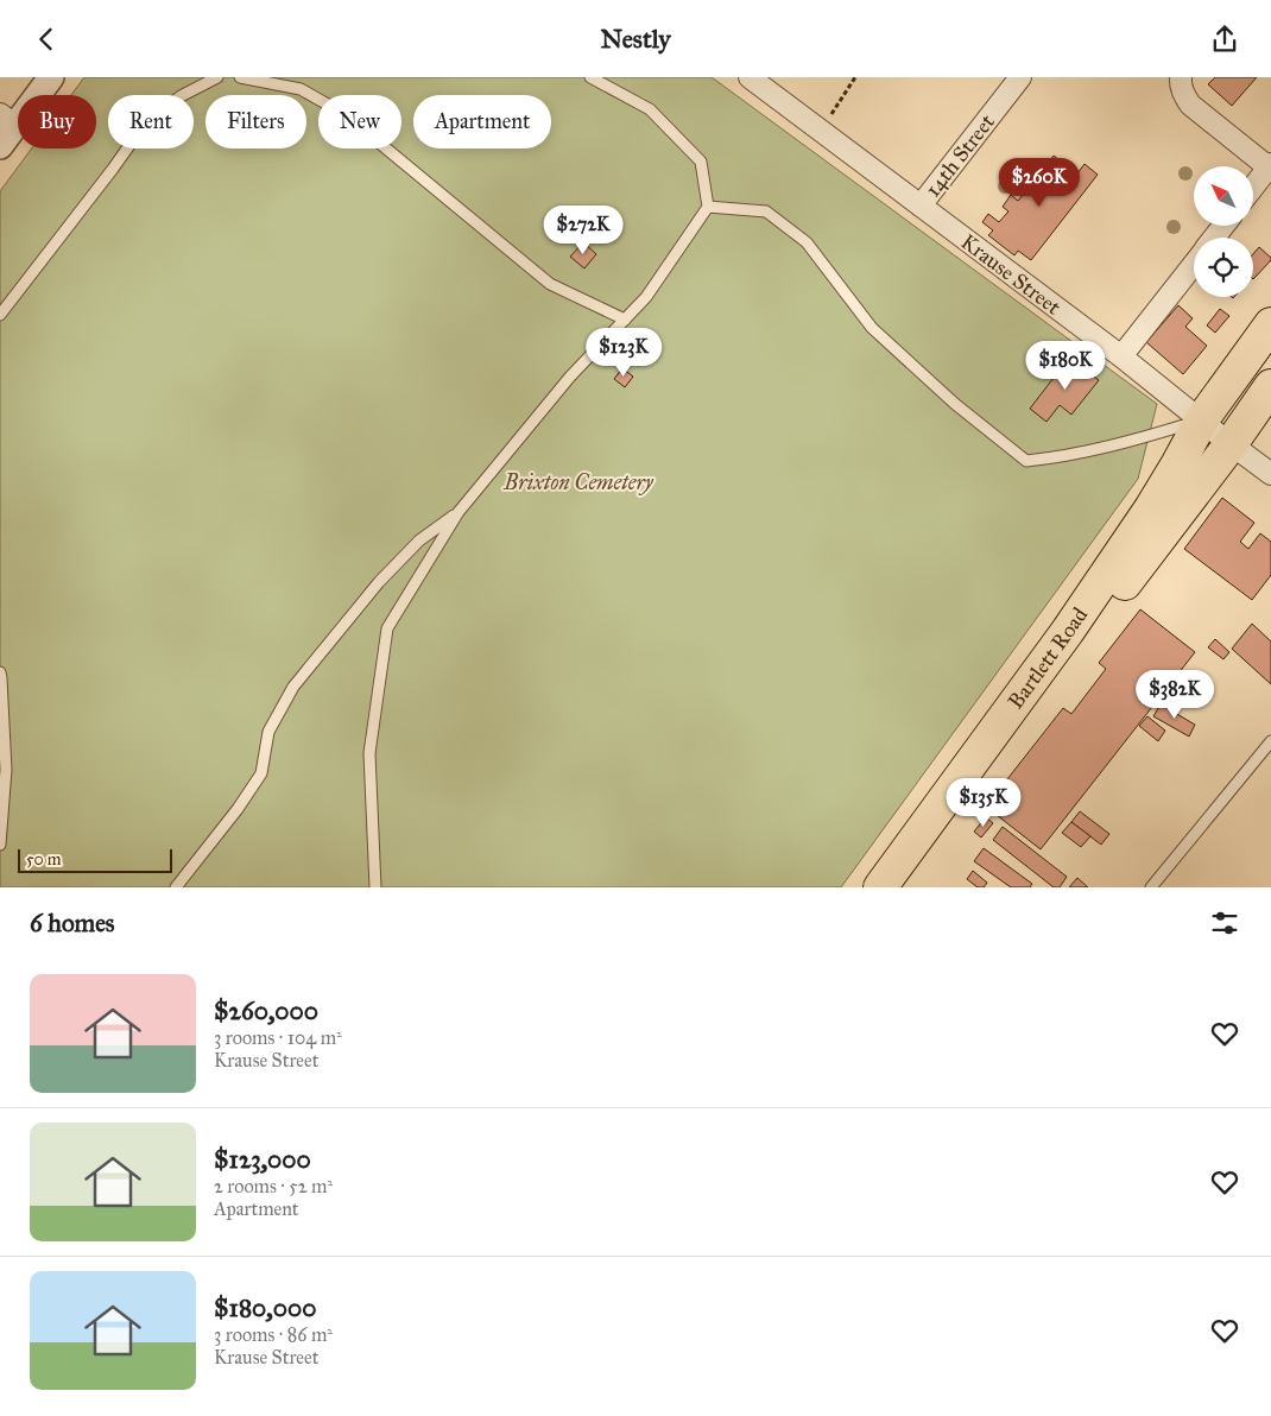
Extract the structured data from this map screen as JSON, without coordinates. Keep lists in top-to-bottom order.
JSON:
{
  "streets": {
    "main road": ["Bartlett Road"],
    "street": ["14th Street", "Krause Street"]
  },
  "crossings": [
    ["14th Street", "Krause Street"],
    ["Krause Street", "Bartlett Road"]
  ],
  "parks": ["Brixton Cemetery"],
  "scale_bar": "50 m",
  "north": "top left",
  "page": {
    "header": "Nestly",
    "chip": [
      "Buy",
      "Rent",
      "Filters",
      "New",
      "Apartment"
    ],
    "price": [
      "$260K",
      "$272K",
      "$123K",
      "$180K",
      "$382K",
      "$135K"
    ],
    "scale": "50 m",
    "heading": "6 homes",
    "list": [
      {
        "name": "$260,000",
        "note": "3 rooms · 104 m² · Krause Street"
      },
      {
        "name": "$123,000",
        "note": "2 rooms · 52 m² · Apartment"
      },
      {
        "name": "$180,000",
        "note": "3 rooms · 86 m² · Krause Street"
      }
    ]
  }
}
